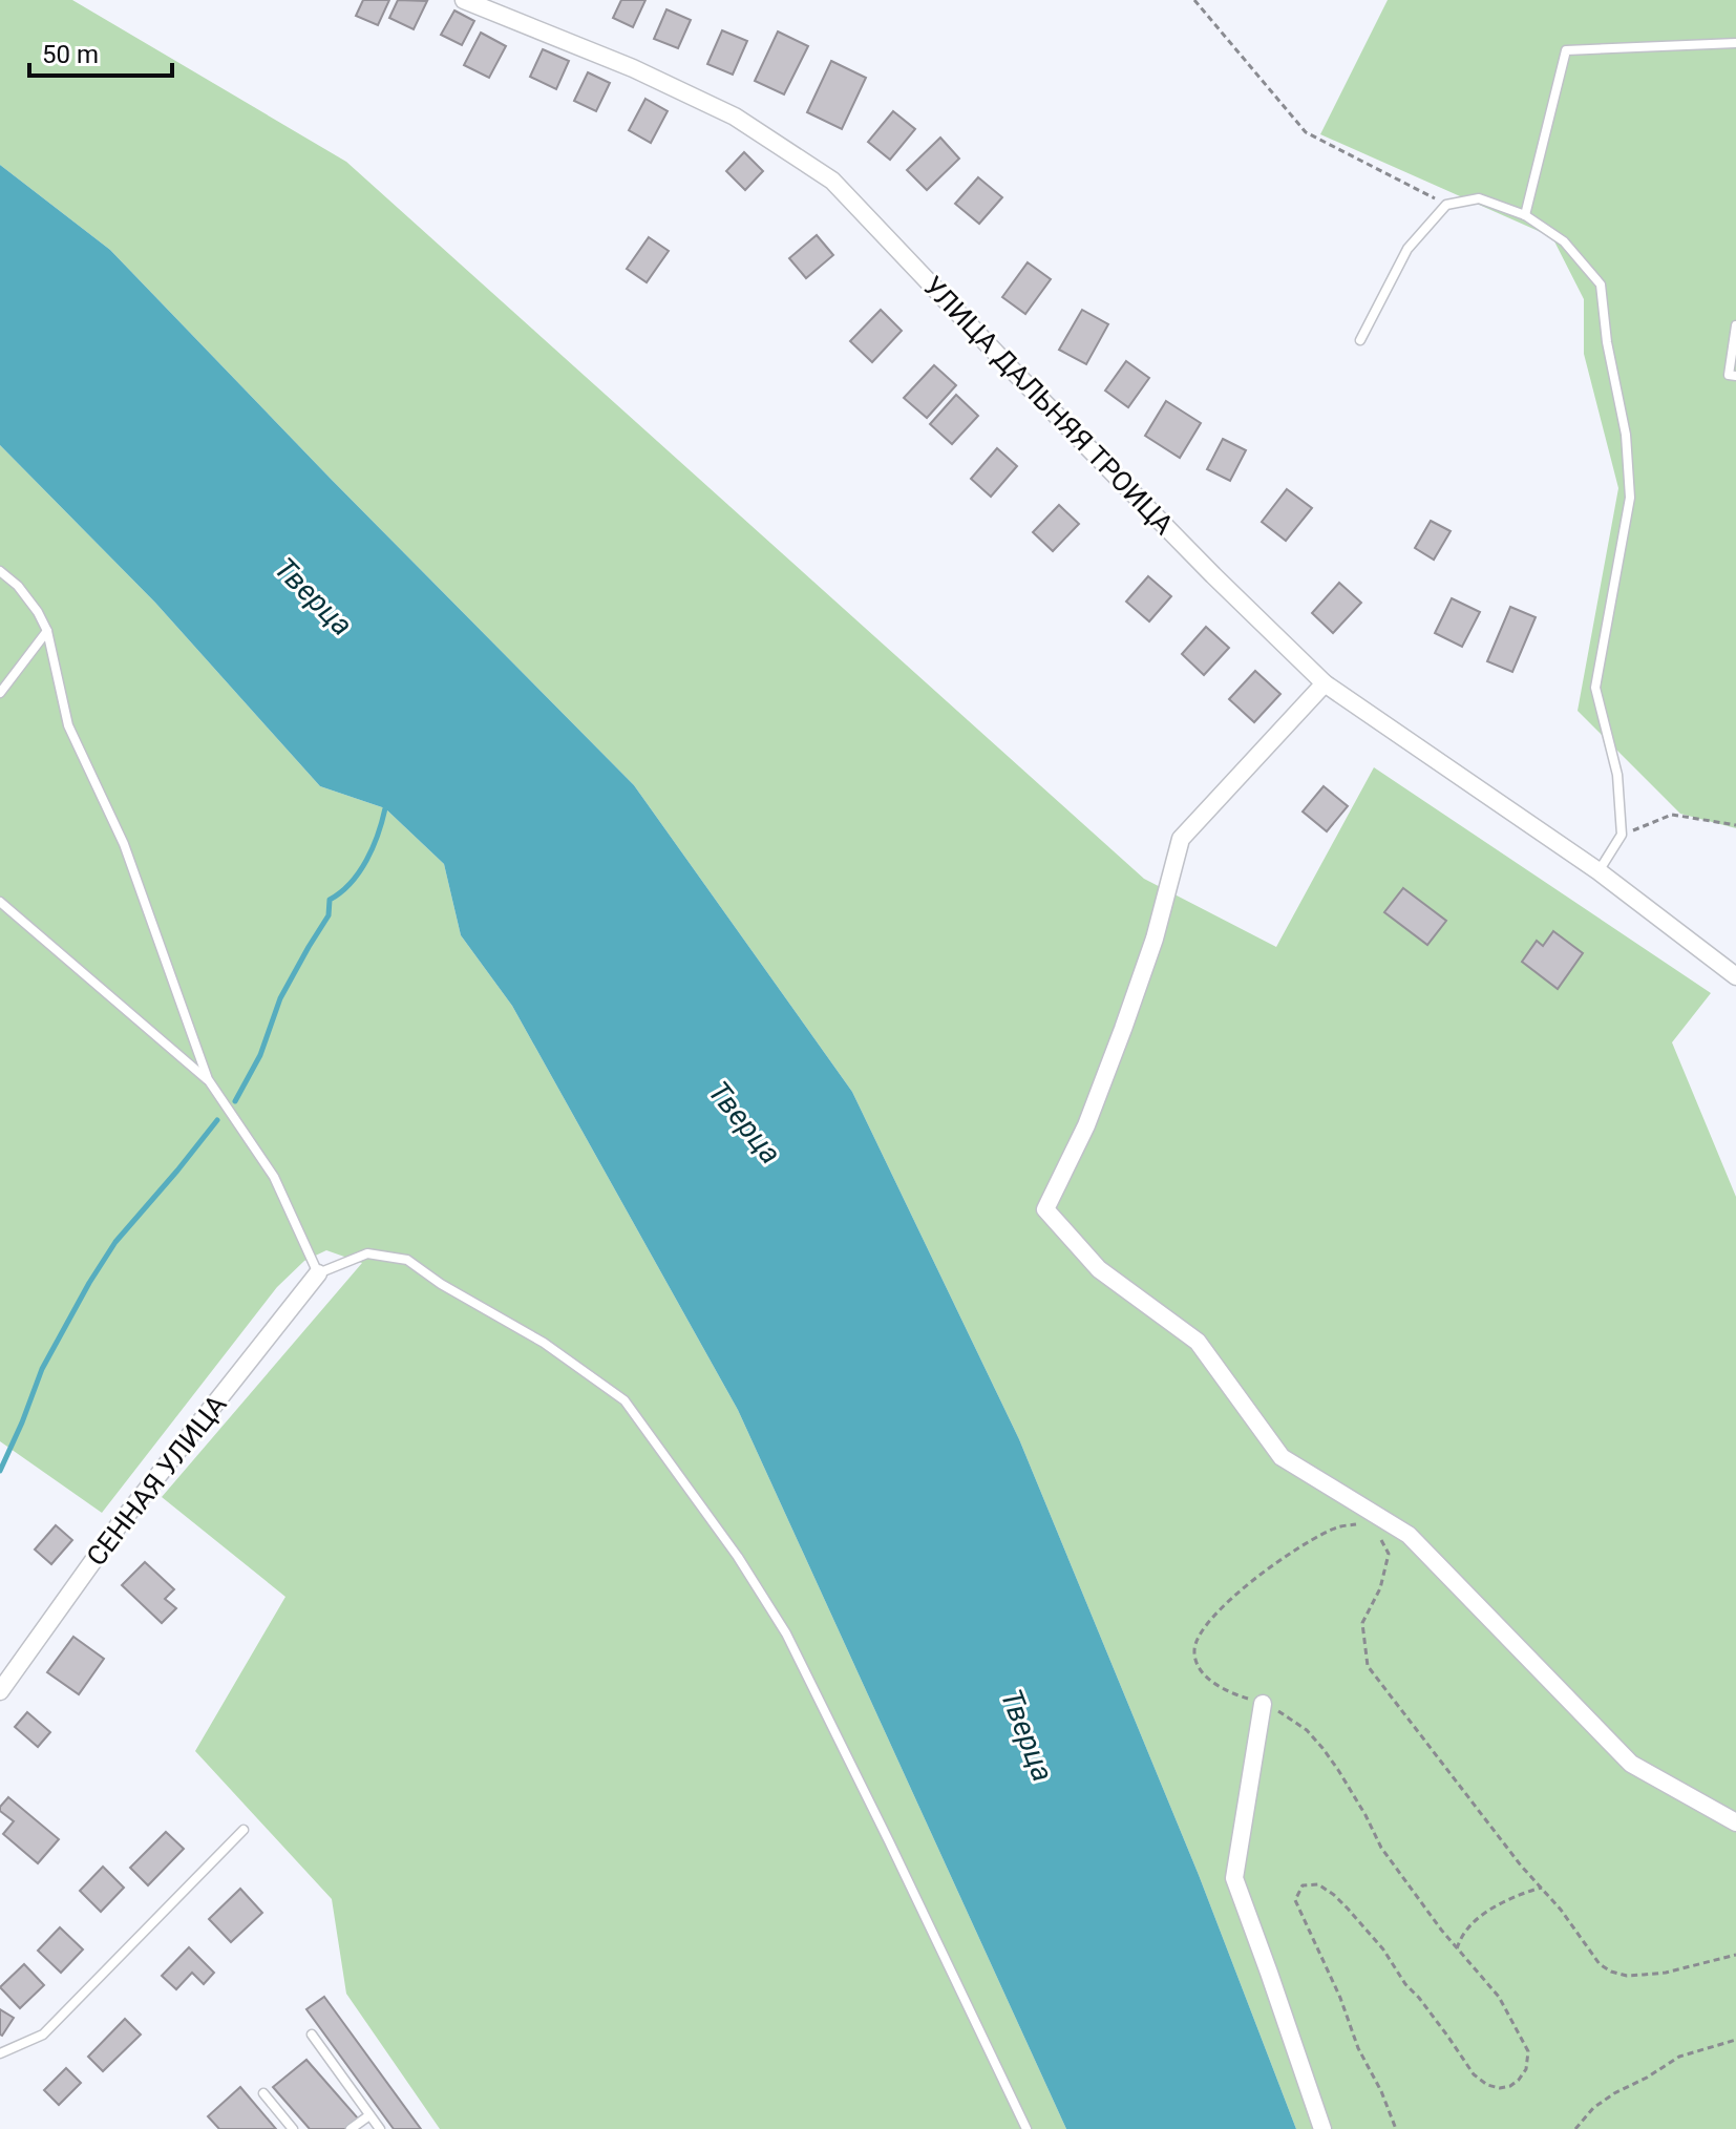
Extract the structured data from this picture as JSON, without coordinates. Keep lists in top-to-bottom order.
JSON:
{
  "streets": {
    "street": ["УЛИЦА ДАЛЬНЯЯ ТРОИЦА", "СЕННАЯ УЛИЦА"]
  },
  "water": ["Тверца"],
  "scale_bar": "50 m"
}
